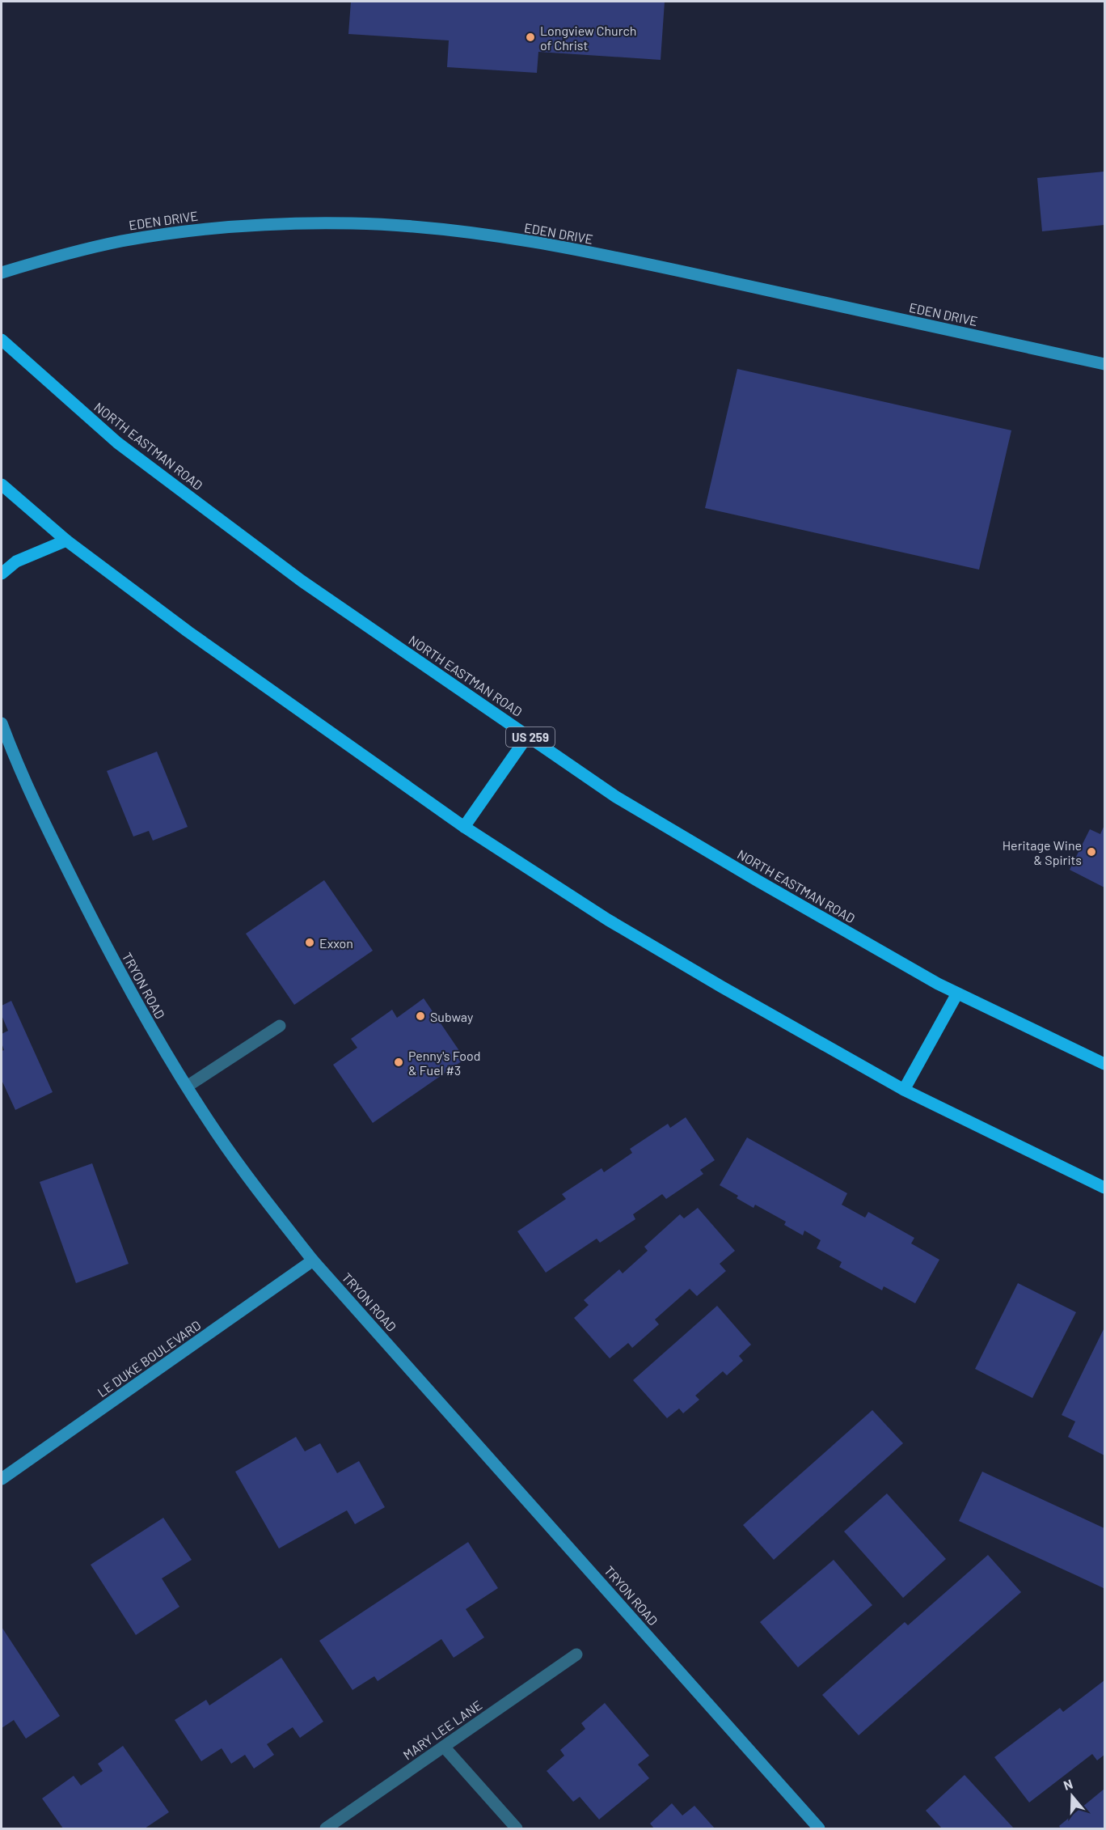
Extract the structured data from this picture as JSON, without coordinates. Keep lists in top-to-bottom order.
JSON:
{
  "streets": {
    "main road": ["NORTH EASTMAN ROAD", "US 259"],
    "street": [
      "EDEN DRIVE",
      "TRYON ROAD",
      "LE DUKE BOULEVARD",
      "MARY LEE LANE"
    ]
  },
  "crossings": [
    ["TRYON ROAD", "LE DUKE BOULEVARD"]
  ],
  "places": [
    "Longview Church of Christ",
    "Heritage Wine & Spirits",
    "Exxon",
    "Subway",
    "Penny's Food & Fuel #3"
  ],
  "north": "top"
}
